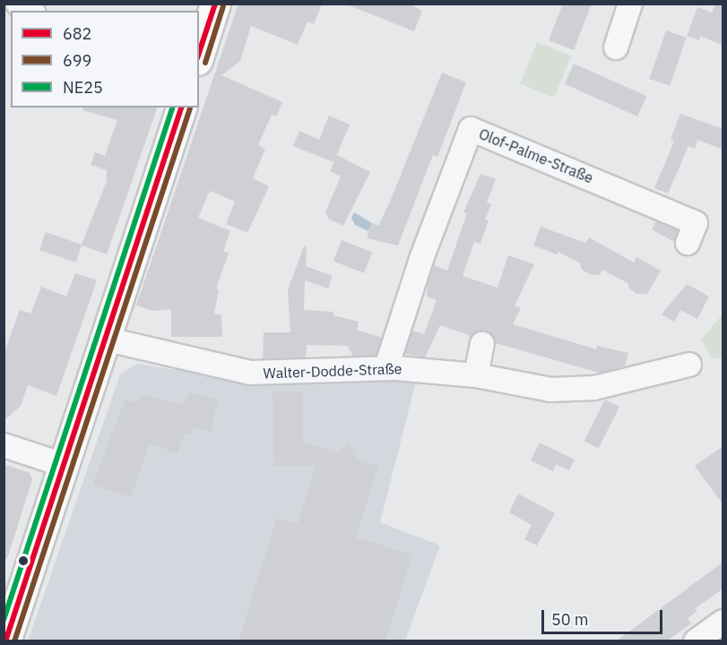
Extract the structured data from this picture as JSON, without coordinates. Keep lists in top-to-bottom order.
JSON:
{
  "streets": {
    "street": ["Olof-Palme-Straße", "Walter-Dodde-Straße"]
  },
  "crossings": [
    ["Olof-Palme-Straße", "Walter-Dodde-Straße"]
  ],
  "lines": ["transit line 682", "transit line 699", "transit line NE25"],
  "legend": ["682", "699", "NE25"],
  "scale_bar": "50 m"
}
